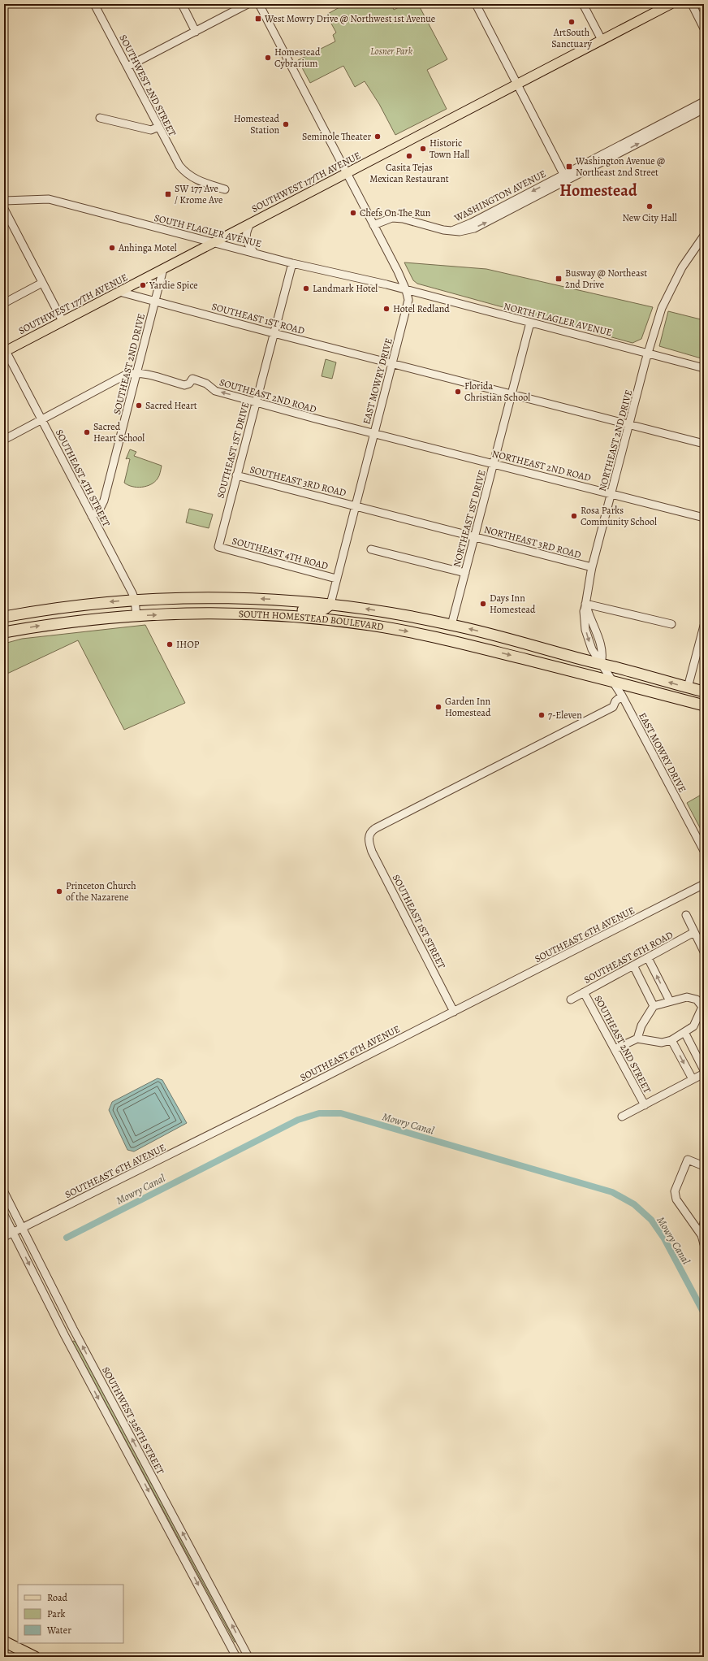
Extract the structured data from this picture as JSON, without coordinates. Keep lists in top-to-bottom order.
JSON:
{
  "streets": {
    "highway": ["SOUTH HOMESTEAD BOULEVARD"],
    "main road": ["SOUTHWEST 177TH AVENUE"],
    "street": [
      "SOUTHWEST 2ND STREET",
      "WASHINGTON AVENUE",
      "SOUTH FLAGLER AVENUE",
      "SOUTHEAST 1ST ROAD",
      "NORTH FLAGLER AVENUE",
      "SOUTHEAST 2ND DRIVE",
      "EAST MOWRY DRIVE",
      "SOUTHEAST 2ND ROAD",
      "NORTHEAST 2ND DRIVE",
      "SOUTHEAST 1ST DRIVE",
      "NORTHEAST 2ND ROAD",
      "SOUTHEAST 4TH STREET",
      "SOUTHEAST 3RD ROAD",
      "NORTHEAST 1ST DRIVE",
      "NORTHEAST 3RD ROAD",
      "SOUTHEAST 4TH ROAD",
      "SOUTHEAST 1ST STREET",
      "SOUTHEAST 6TH AVENUE",
      "SOUTHEAST 6TH ROAD",
      "SOUTHEAST 2ND STREET",
      "SOUTHWEST 328TH STREET"
    ]
  },
  "crossings": [
    ["SOUTHWEST 177TH AVENUE", "SOUTH FLAGLER AVENUE"],
    ["SOUTHWEST 177TH AVENUE", "SOUTHEAST 1ST ROAD"],
    ["SOUTHWEST 177TH AVENUE", "SOUTHEAST 2ND DRIVE"],
    ["SOUTHWEST 177TH AVENUE", "EAST MOWRY DRIVE"],
    ["SOUTHWEST 177TH AVENUE", "SOUTHEAST 4TH STREET"],
    ["WASHINGTON AVENUE", "EAST MOWRY DRIVE"],
    ["SOUTH FLAGLER AVENUE", "NORTH FLAGLER AVENUE"],
    ["SOUTH FLAGLER AVENUE", "EAST MOWRY DRIVE"],
    ["SOUTH FLAGLER AVENUE", "SOUTHEAST 1ST DRIVE"],
    ["SOUTHEAST 1ST ROAD", "SOUTHEAST 2ND DRIVE"],
    ["SOUTHEAST 1ST ROAD", "EAST MOWRY DRIVE"],
    ["SOUTHEAST 1ST ROAD", "NORTHEAST 2ND DRIVE"],
    ["SOUTHEAST 1ST ROAD", "SOUTHEAST 1ST DRIVE"],
    ["SOUTHEAST 1ST ROAD", "NORTHEAST 1ST DRIVE"],
    ["NORTH FLAGLER AVENUE", "EAST MOWRY DRIVE"],
    ["NORTH FLAGLER AVENUE", "NORTHEAST 2ND DRIVE"],
    ["NORTH FLAGLER AVENUE", "NORTHEAST 1ST DRIVE"],
    ["SOUTHEAST 2ND DRIVE", "SOUTHEAST 2ND ROAD"],
    ["SOUTHEAST 2ND DRIVE", "SOUTHEAST 4TH STREET"],
    ["EAST MOWRY DRIVE", "SOUTHEAST 2ND ROAD"],
    ["EAST MOWRY DRIVE", "NORTHEAST 2ND ROAD"],
    ["EAST MOWRY DRIVE", "SOUTHEAST 3RD ROAD"],
    ["EAST MOWRY DRIVE", "NORTHEAST 3RD ROAD"],
    ["EAST MOWRY DRIVE", "SOUTHEAST 4TH ROAD"],
    ["EAST MOWRY DRIVE", "SOUTH HOMESTEAD BOULEVARD"],
    ["SOUTHEAST 2ND ROAD", "SOUTHEAST 1ST DRIVE"],
    ["SOUTHEAST 2ND ROAD", "NORTHEAST 2ND ROAD"],
    ["SOUTHEAST 2ND ROAD", "SOUTHEAST 4TH STREET"],
    ["NORTHEAST 2ND DRIVE", "NORTHEAST 2ND ROAD"],
    ["NORTHEAST 2ND DRIVE", "NORTHEAST 3RD ROAD"],
    ["SOUTHEAST 1ST DRIVE", "SOUTHEAST 3RD ROAD"],
    ["SOUTHEAST 1ST DRIVE", "SOUTHEAST 4TH ROAD"],
    ["NORTHEAST 2ND ROAD", "NORTHEAST 1ST DRIVE"],
    ["SOUTHEAST 4TH STREET", "SOUTH HOMESTEAD BOULEVARD"],
    ["SOUTHEAST 3RD ROAD", "NORTHEAST 3RD ROAD"],
    ["NORTHEAST 1ST DRIVE", "NORTHEAST 3RD ROAD"],
    ["NORTHEAST 1ST DRIVE", "SOUTH HOMESTEAD BOULEVARD"],
    ["SOUTHEAST 1ST STREET", "SOUTHEAST 6TH AVENUE"],
    ["SOUTHEAST 6TH AVENUE", "SOUTHWEST 328TH STREET"],
    ["SOUTHEAST 6TH ROAD", "SOUTHEAST 2ND STREET"]
  ],
  "districts": ["Homestead"],
  "water": ["Mowry Canal"],
  "parks": ["Losner Park"],
  "places": {
    "transit": [
      "West Mowry Drive @ Northwest 1st Avenue",
      "Washington Avenue @ Northeast 2nd Street",
      "SW 177 Ave / Krome Ave",
      "Busway @ Northeast 2nd Drive"
    ],
    "other": [
      "ArtSouth Sanctuary",
      "Homestead Cybrarium",
      "Homestead Station",
      "Seminole Theater",
      "Historic Town Hall",
      "Casita Tejas Mexican Restaurant",
      "New City Hall",
      "Chefs On The Run",
      "Anhinga Motel",
      "Yardie Spice",
      "Landmark Hotel",
      "Hotel Redland",
      "Florida Christian School",
      "Sacred Heart",
      "Sacred Heart School",
      "Rosa Parks Community School",
      "Days Inn Homestead",
      "IHOP",
      "Garden Inn Homestead",
      "7-Eleven",
      "Princeton Church of the Nazarene"
    ]
  },
  "legend": ["Road", "Park", "Water"]
}
